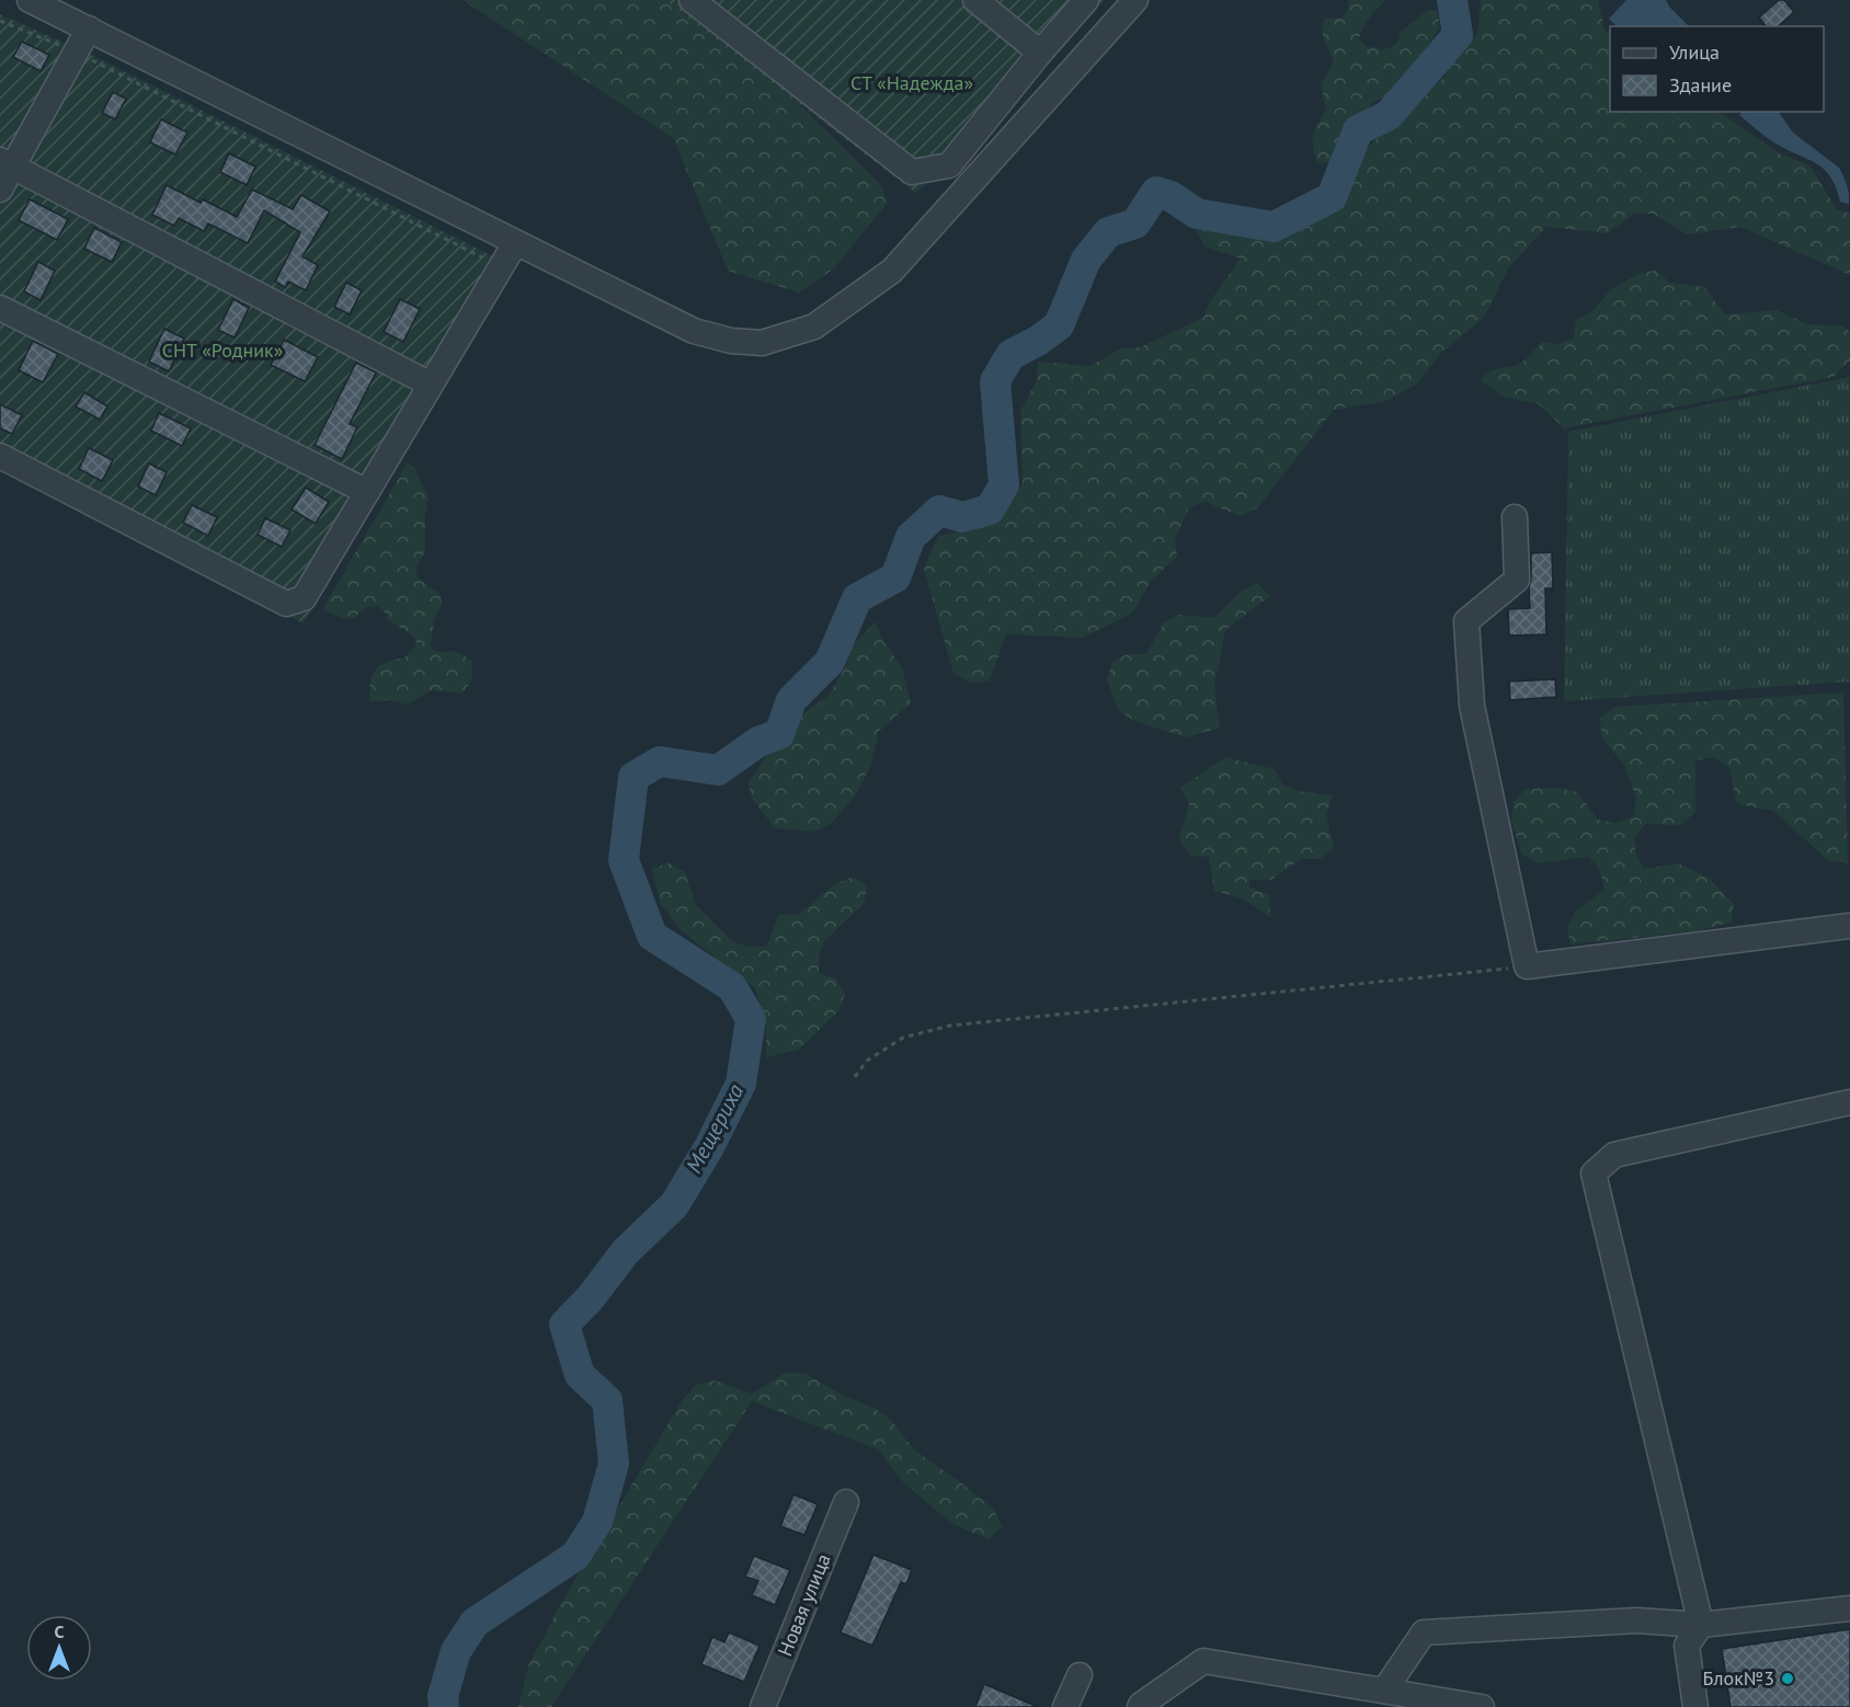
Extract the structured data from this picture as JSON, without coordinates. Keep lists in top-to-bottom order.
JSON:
{
  "streets": {
    "street": ["Новая улица"]
  },
  "water": ["Мещериха"],
  "parks": ["СТ «Надежда»", "СНТ «Родник»"],
  "places": ["Блок№3"],
  "legend": ["Улица", "Здание"],
  "north": "top"
}
